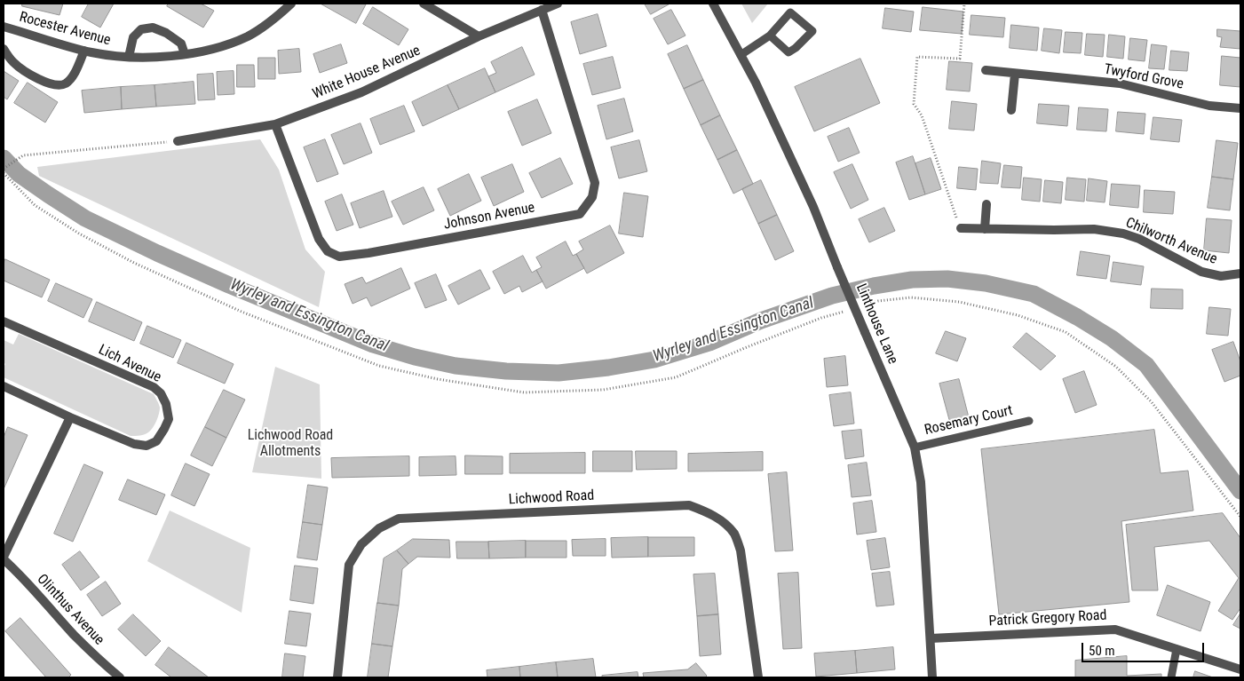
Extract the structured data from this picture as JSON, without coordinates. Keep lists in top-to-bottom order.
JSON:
{
  "streets": {
    "street": [
      "Rocester Avenue",
      "White House Avenue",
      "Twyford Grove",
      "Johnson Avenue",
      "Chilworth Avenue",
      "Linthouse Lane",
      "Lich Avenue",
      "Lichwood Road",
      "Olinthus Avenue",
      "Patrick Gregory Road"
    ],
    "lane": ["Rosemary Court"]
  },
  "crossings": [
    ["White House Avenue", "Johnson Avenue"],
    ["Linthouse Lane", "Rosemary Court"],
    ["Linthouse Lane", "Patrick Gregory Road"]
  ],
  "water": ["Wyrley and Essington Canal"],
  "parks": ["Lichwood Road Allotments"],
  "scale_bar": "50 m"
}
